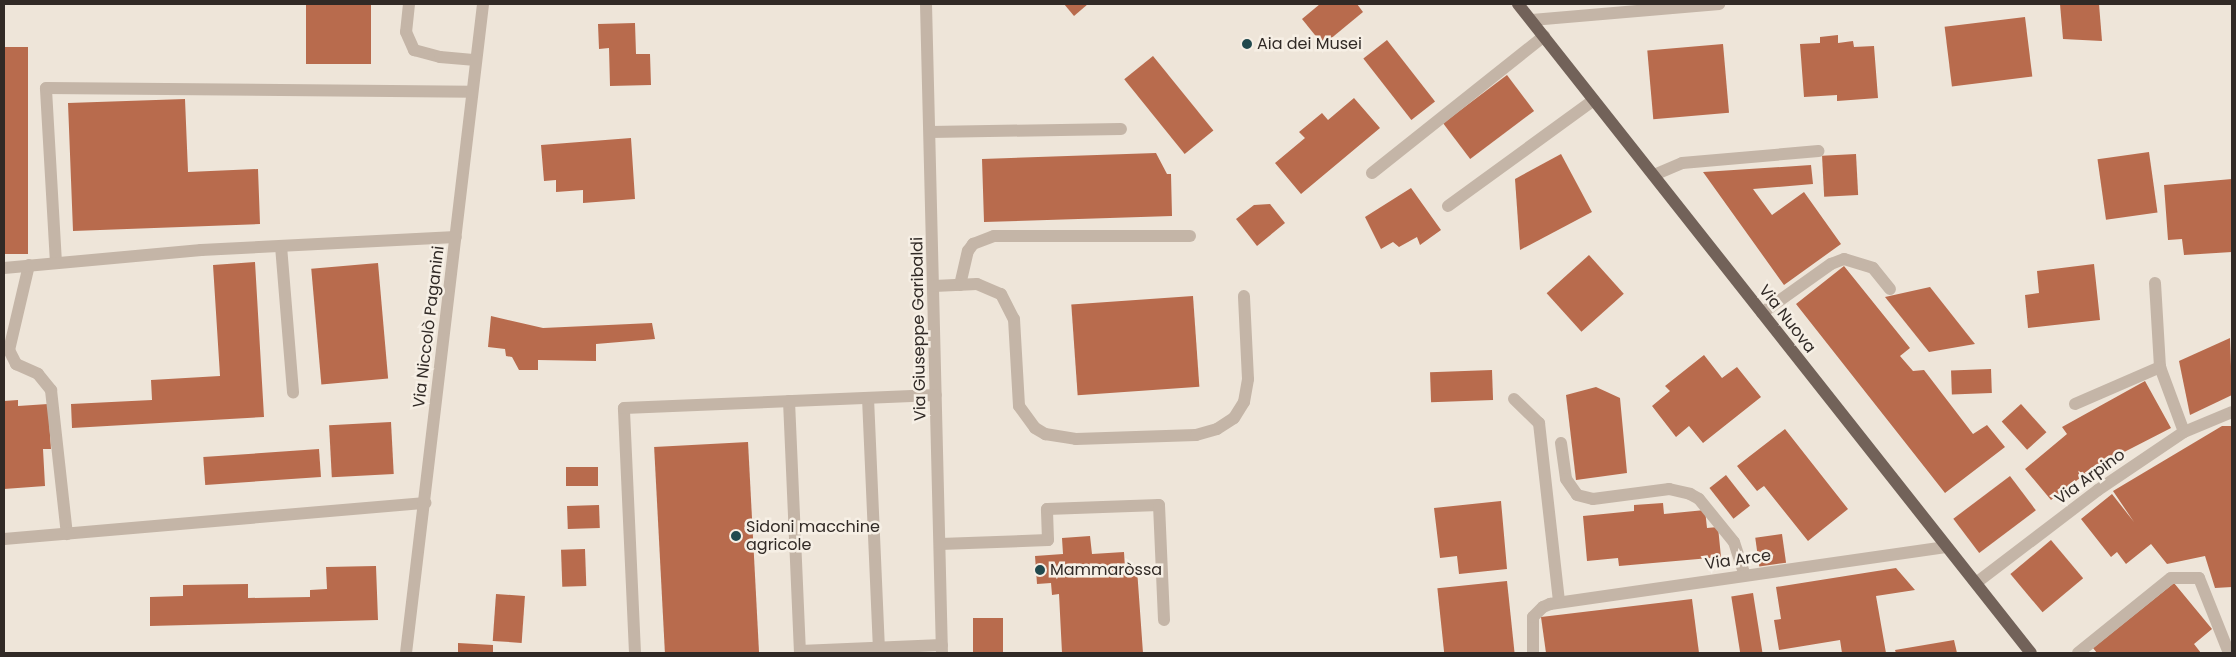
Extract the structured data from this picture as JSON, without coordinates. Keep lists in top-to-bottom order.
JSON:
{
  "streets": {
    "main road": ["Via Nuova"],
    "street": [
      "Via Niccolò Paganini",
      "Via Giuseppe Garibaldi",
      "Via Arpino",
      "Via Arce"
    ]
  },
  "crossings": [
    ["Via Nuova", "Via Arpino"],
    ["Via Nuova", "Via Arce"]
  ],
  "places": ["Aia dei Musei", "Sidoni macchine agricole", "Mammaròssa"]
}
